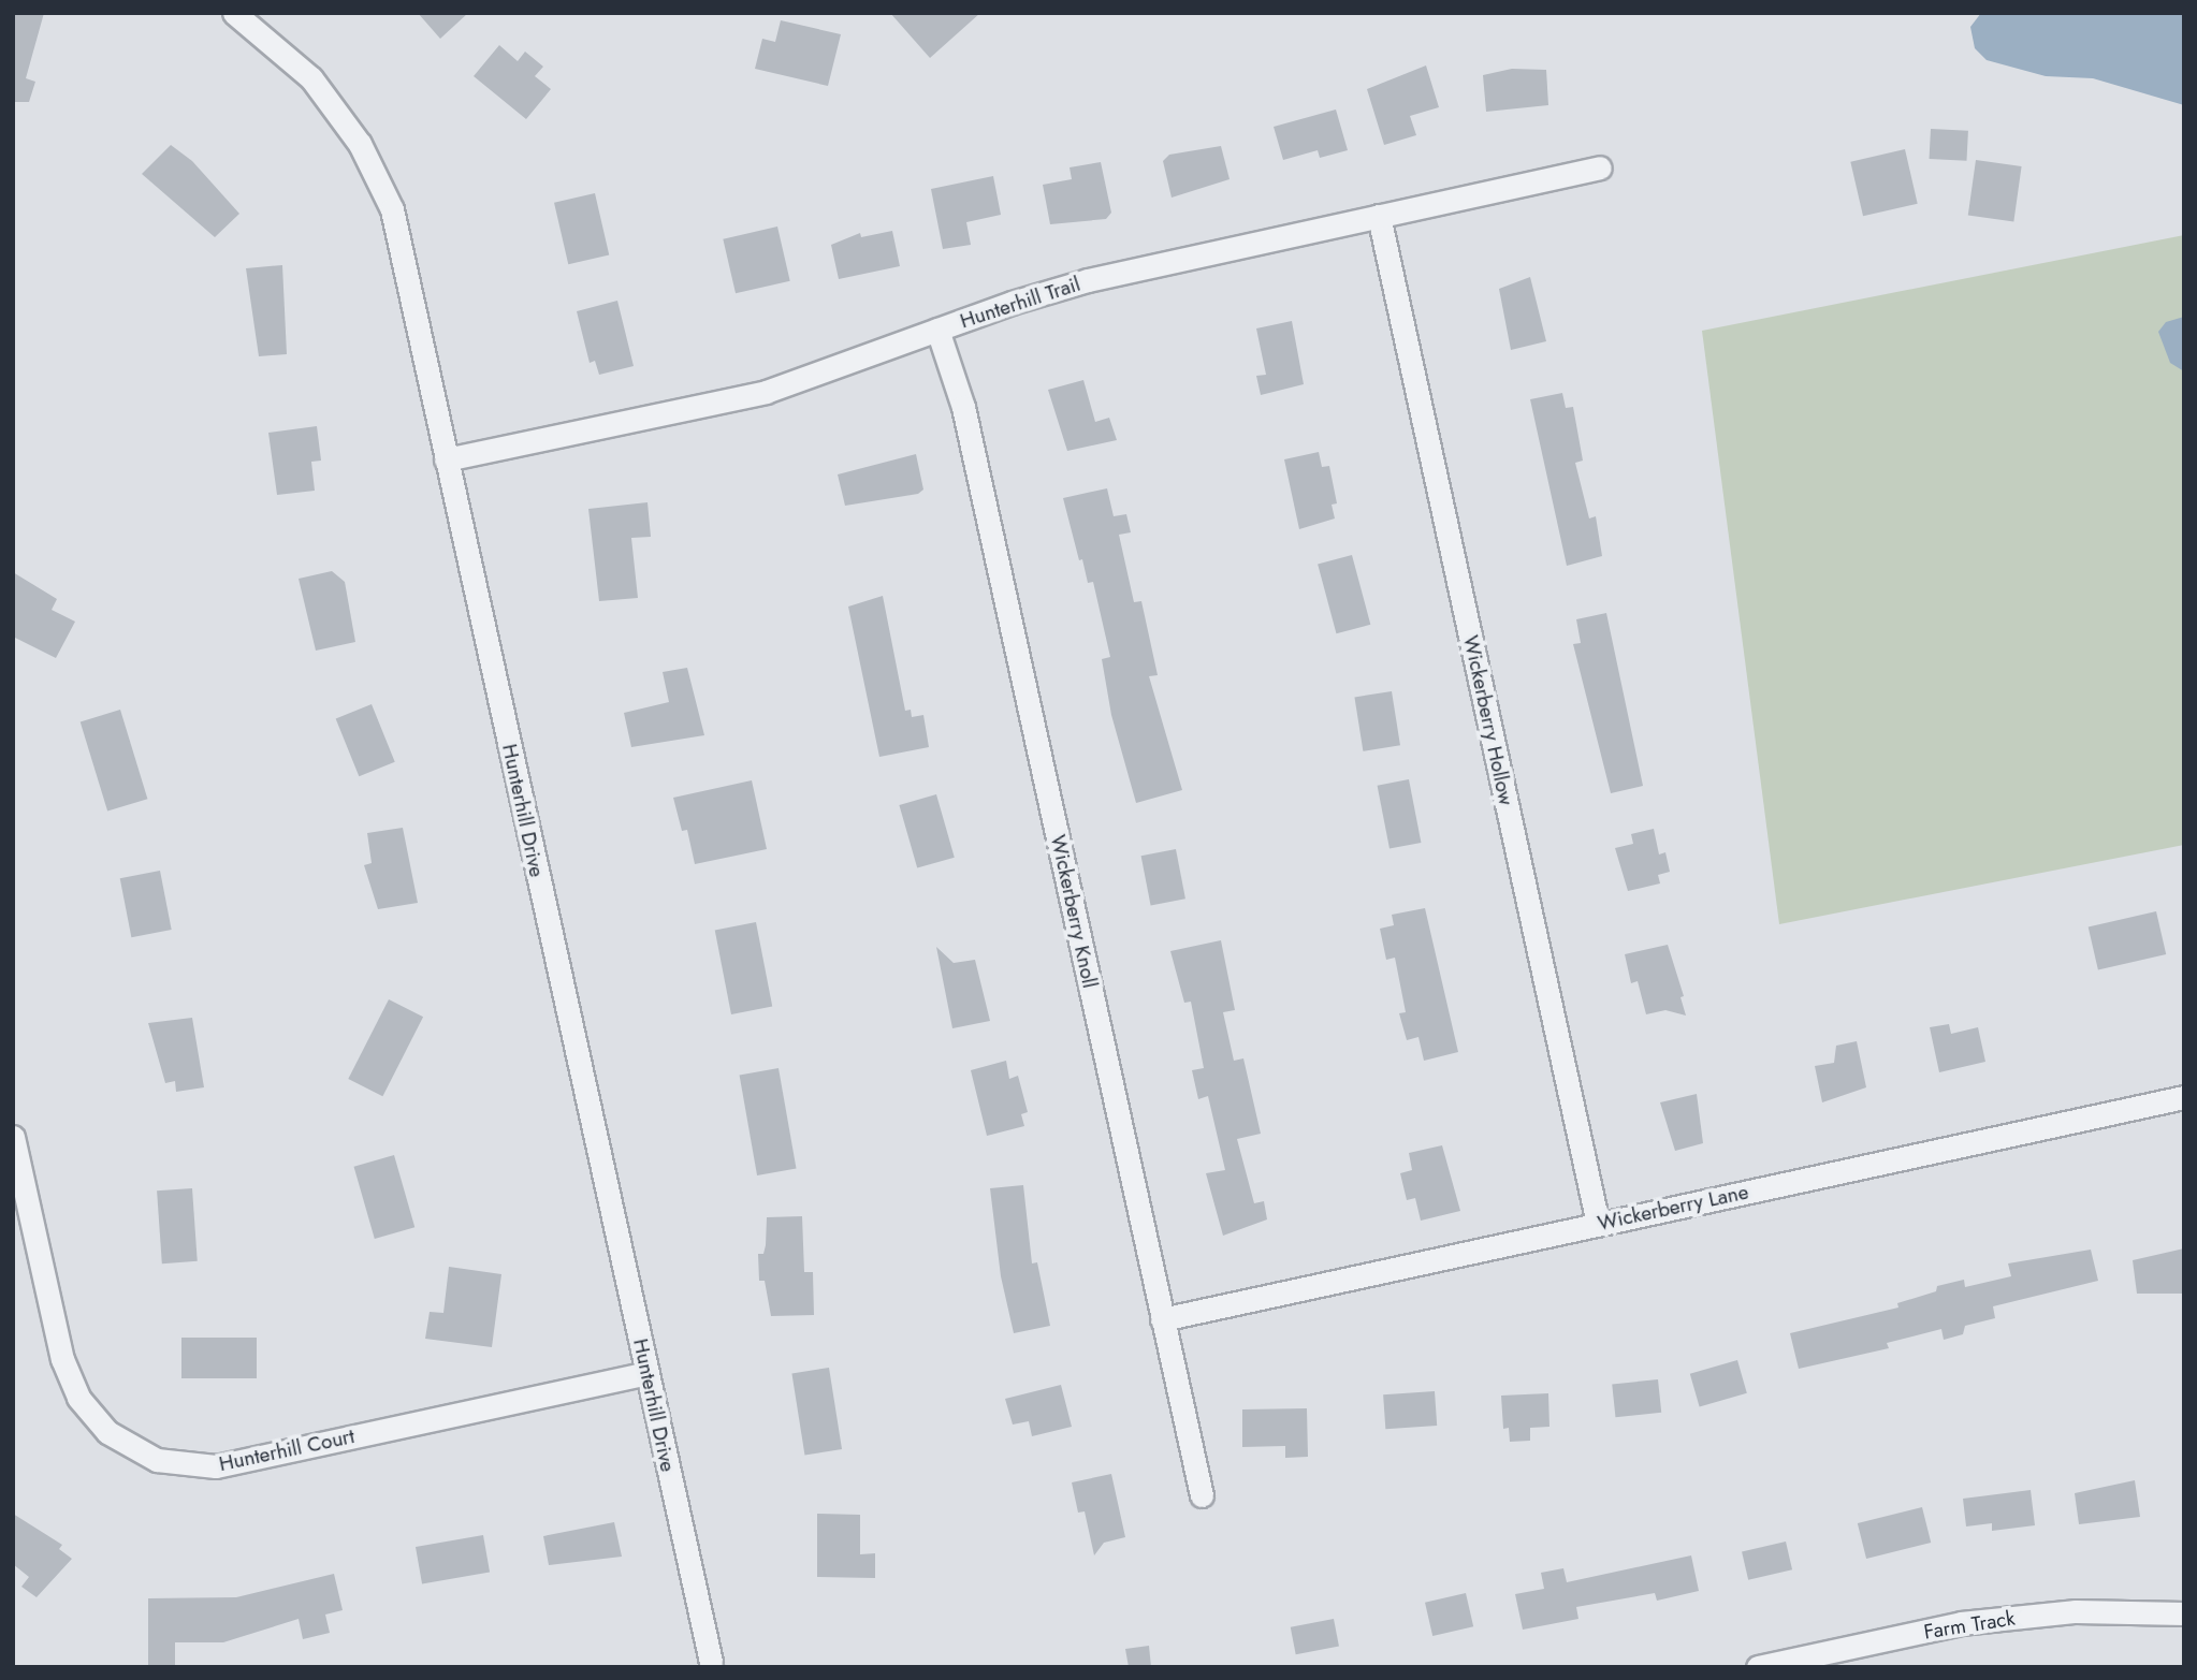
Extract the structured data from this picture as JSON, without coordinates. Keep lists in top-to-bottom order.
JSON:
{
  "streets": {
    "street": [
      "Hunterhill Trail",
      "Wickerberry Hollow",
      "Hunterhill Drive",
      "Wickerberry Knoll",
      "Wickerberry Lane",
      "Hunterhill Court",
      "Farm Track"
    ]
  },
  "crossings": [
    ["Hunterhill Trail", "Wickerberry Hollow"],
    ["Hunterhill Trail", "Hunterhill Drive"],
    ["Hunterhill Trail", "Wickerberry Knoll"],
    ["Wickerberry Hollow", "Wickerberry Lane"],
    ["Hunterhill Drive", "Hunterhill Court"],
    ["Wickerberry Knoll", "Wickerberry Lane"]
  ]
}
